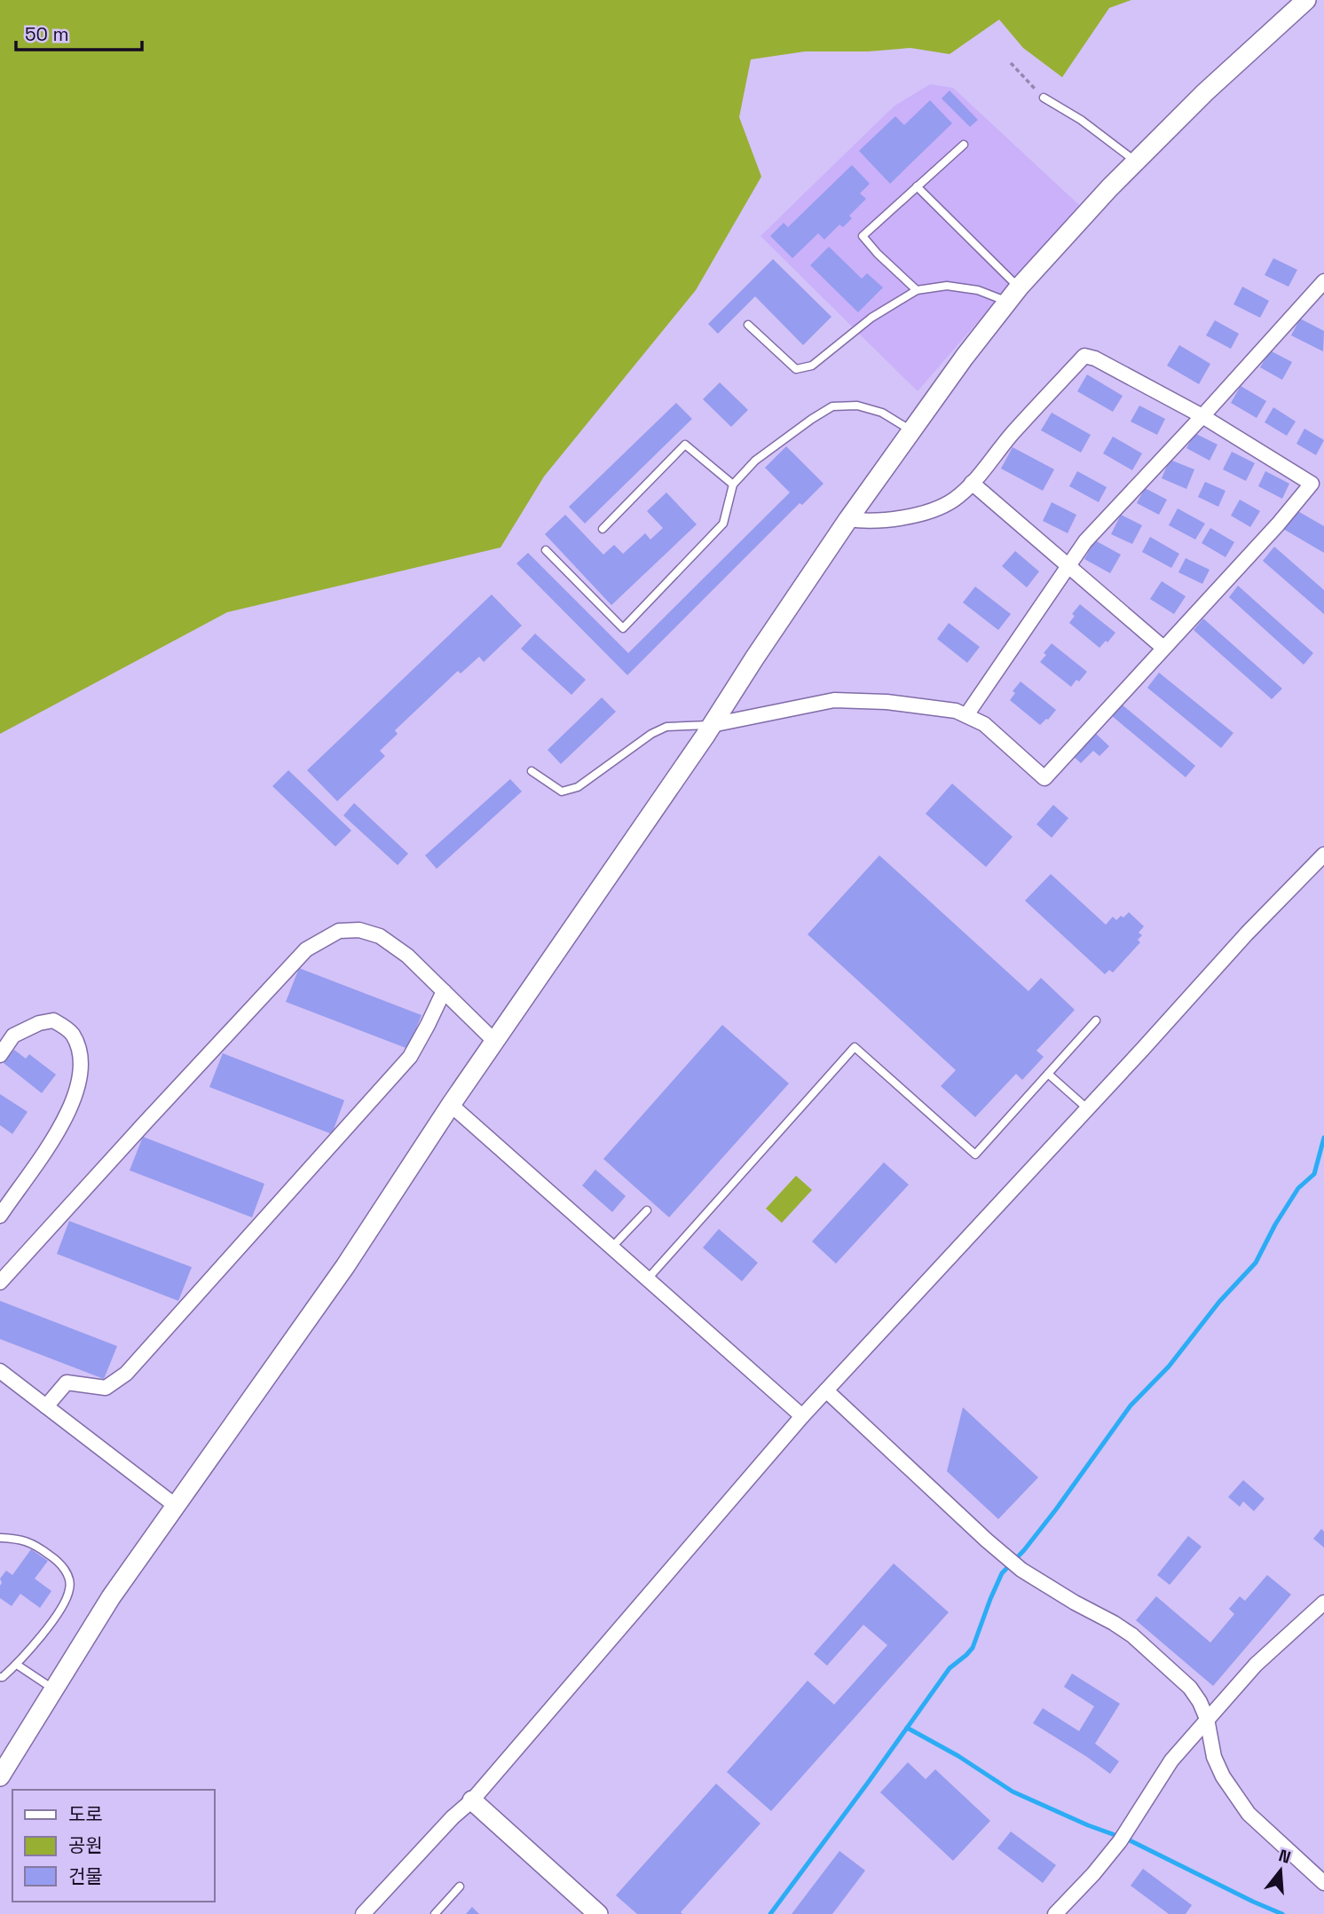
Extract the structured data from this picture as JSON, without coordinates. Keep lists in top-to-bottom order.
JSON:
{
  "legend": ["도로", "공원", "건물"],
  "scale_bar": "50 m",
  "north": "top"
}
